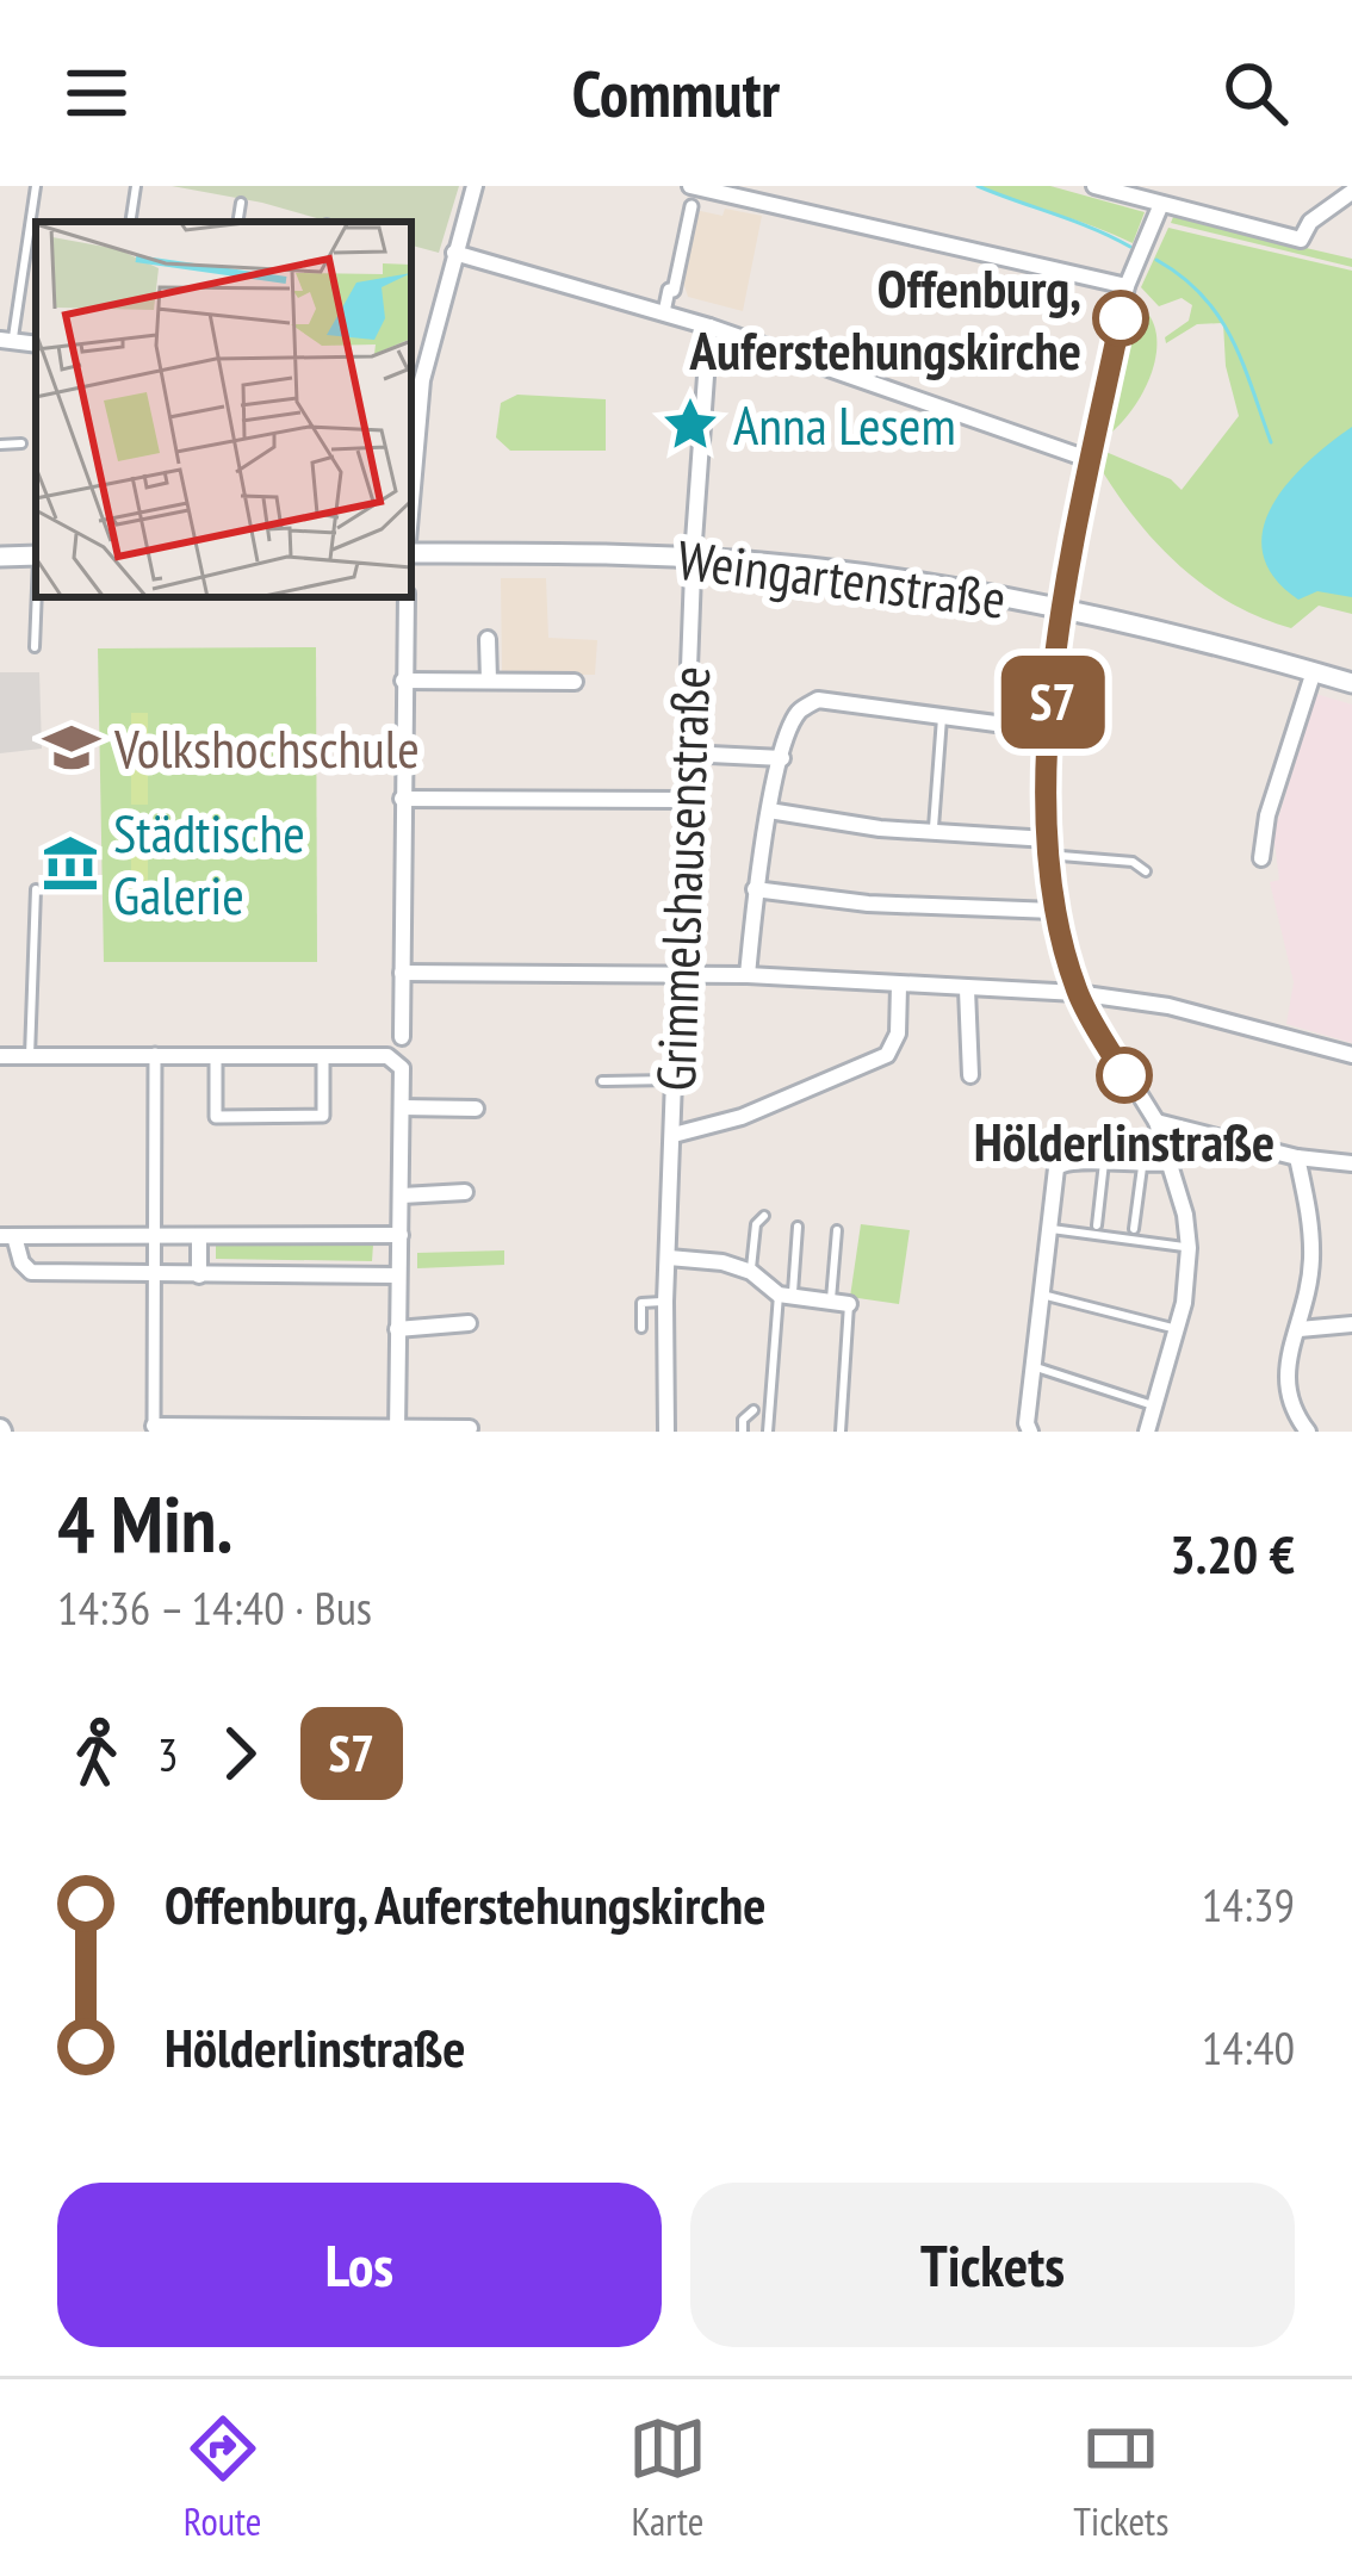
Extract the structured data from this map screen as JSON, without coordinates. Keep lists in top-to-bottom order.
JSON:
{
  "streets": {
    "street": ["Weingartenstraße", "Grimmelshausenstraße"]
  },
  "crossings": [
    ["Weingartenstraße", "Grimmelshausenstraße"]
  ],
  "places": {
    "other": ["Offenburg, Auferstehungskirche", "Hölderlinstraße"],
    "place": ["Anna Lesem"],
    "school or university": ["Volkshochschule"],
    "museum": ["Städtische Galerie"]
  },
  "lines": ["bus line S7"],
  "page": {
    "header": "Commutr",
    "on_map": "S7",
    "heading": ["4 Min.", "14:36 – 14:40 · Bus", "3.20 €"],
    "legs": ["3", "S7"],
    "list": [
      {
        "name": "Offenburg, Auferstehungskirche",
        "value": "14:39"
      },
      {
        "name": "Hölderlinstraße",
        "value": "14:40"
      }
    ],
    "buttons": ["Los", "Tickets"],
    "tabs": ["Route", "Karte", "Tickets"]
  }
}
